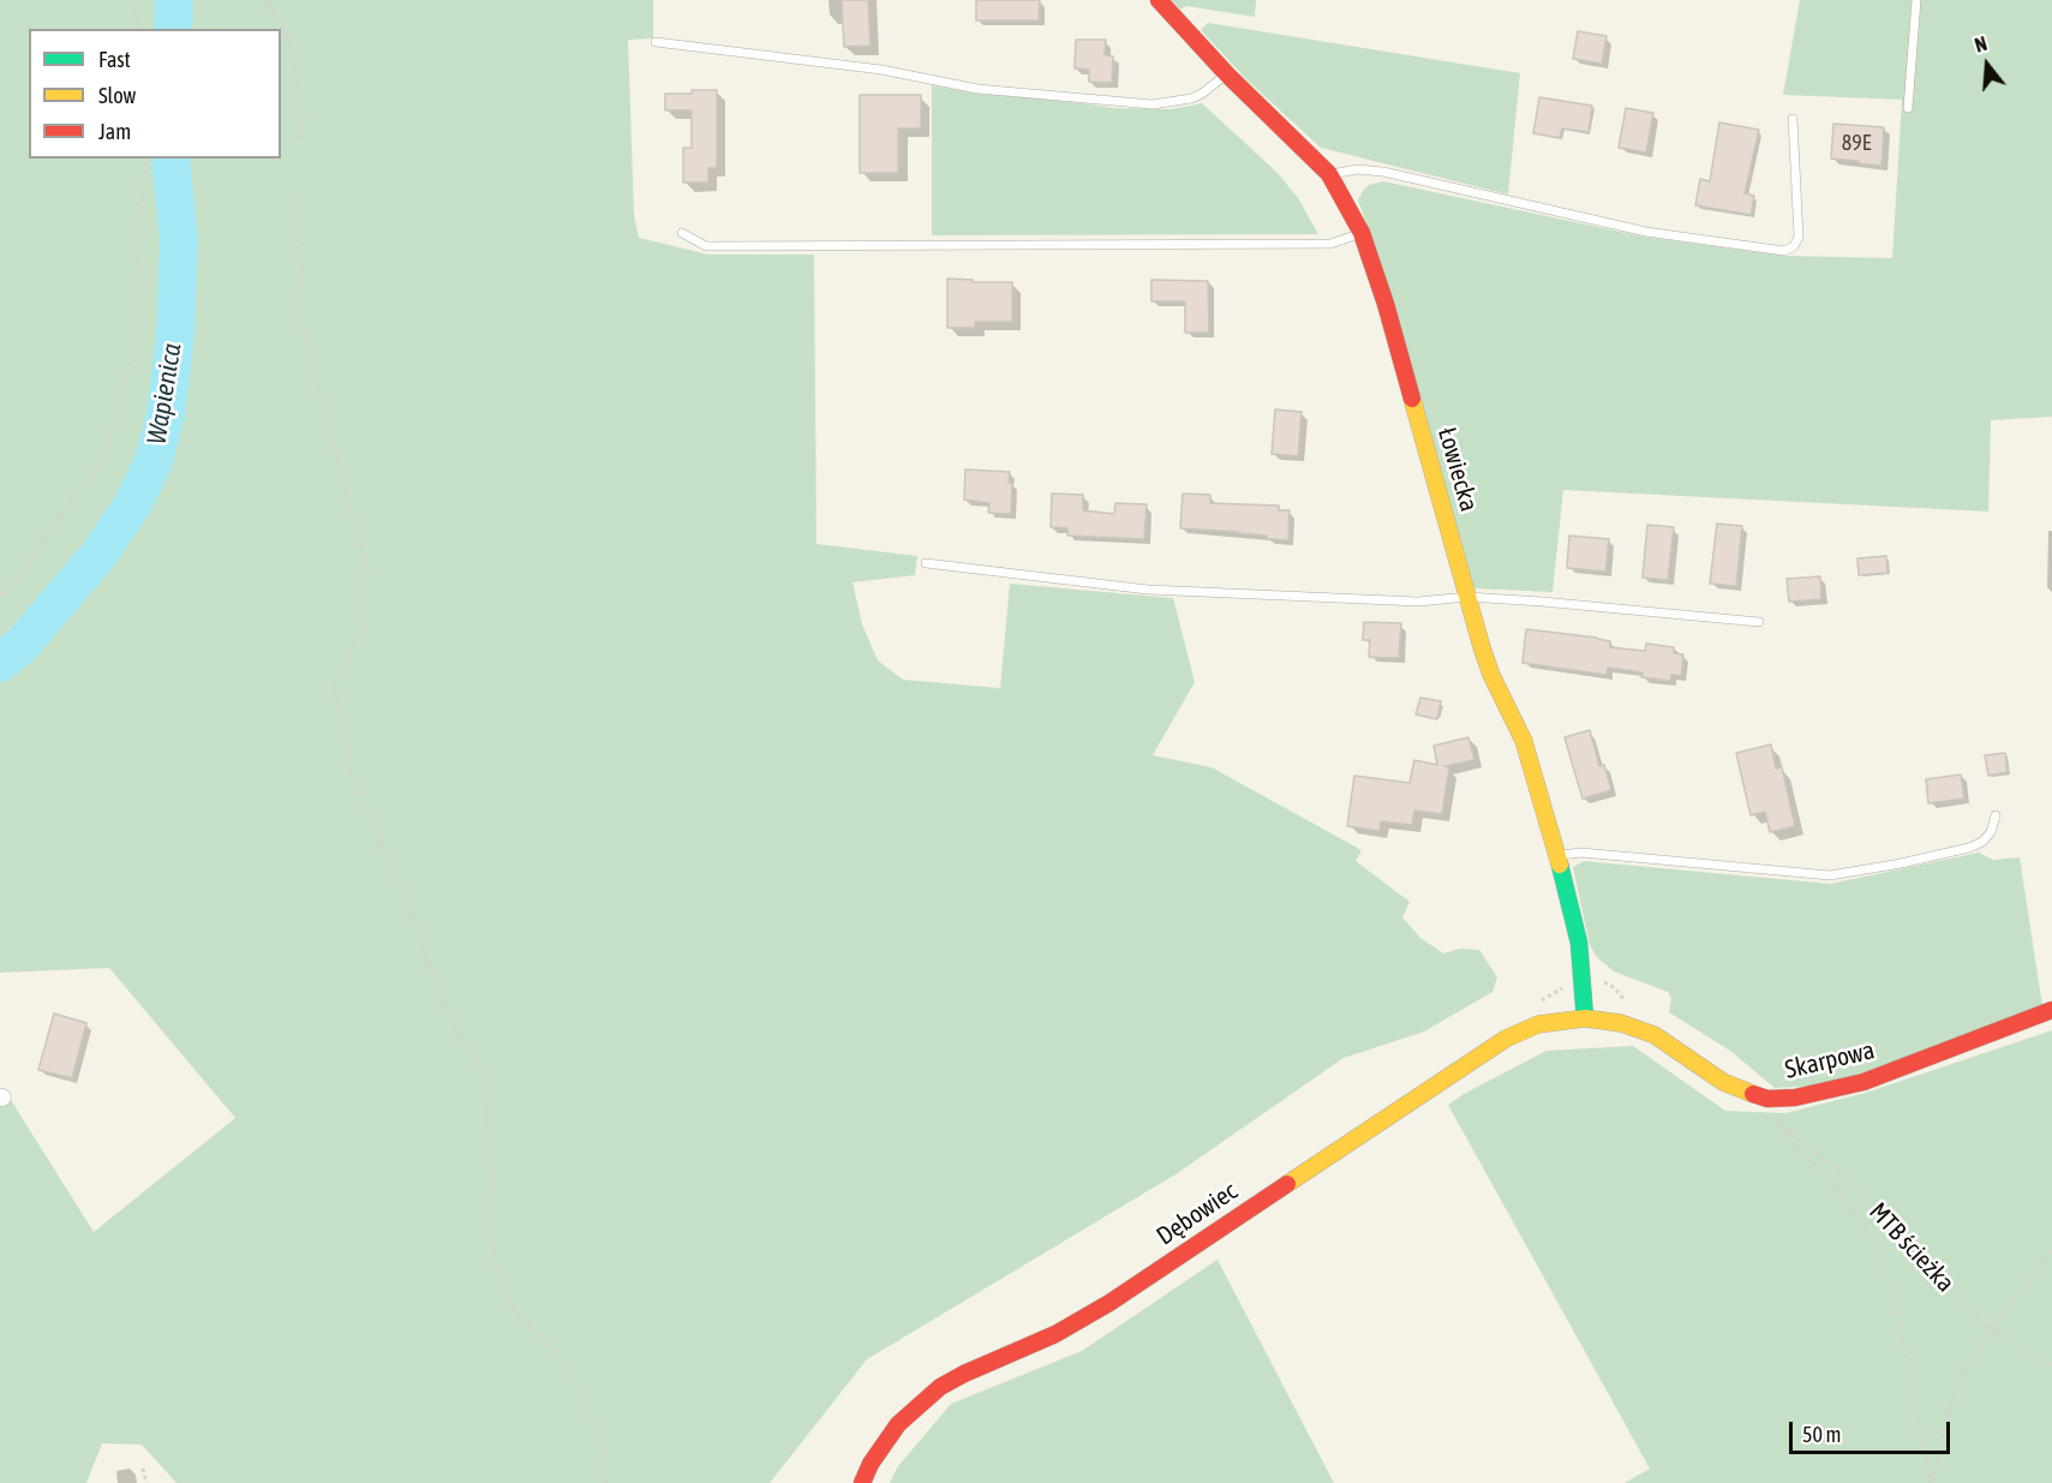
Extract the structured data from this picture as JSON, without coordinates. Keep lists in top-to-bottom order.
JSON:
{
  "streets": {
    "street": ["Łowiecka", "Skarpowa", "Dębowiec"],
    "path": ["MTB ścieżka"]
  },
  "crossings": [
    ["Łowiecka", "Skarpowa"],
    ["Łowiecka", "Dębowiec"],
    ["Skarpowa", "Dębowiec"]
  ],
  "water": ["Wapienica"],
  "house_numbers": ["89E"],
  "legend": ["Fast", "Slow", "Jam"],
  "scale_bar": "50 m",
  "north": "top"
}
